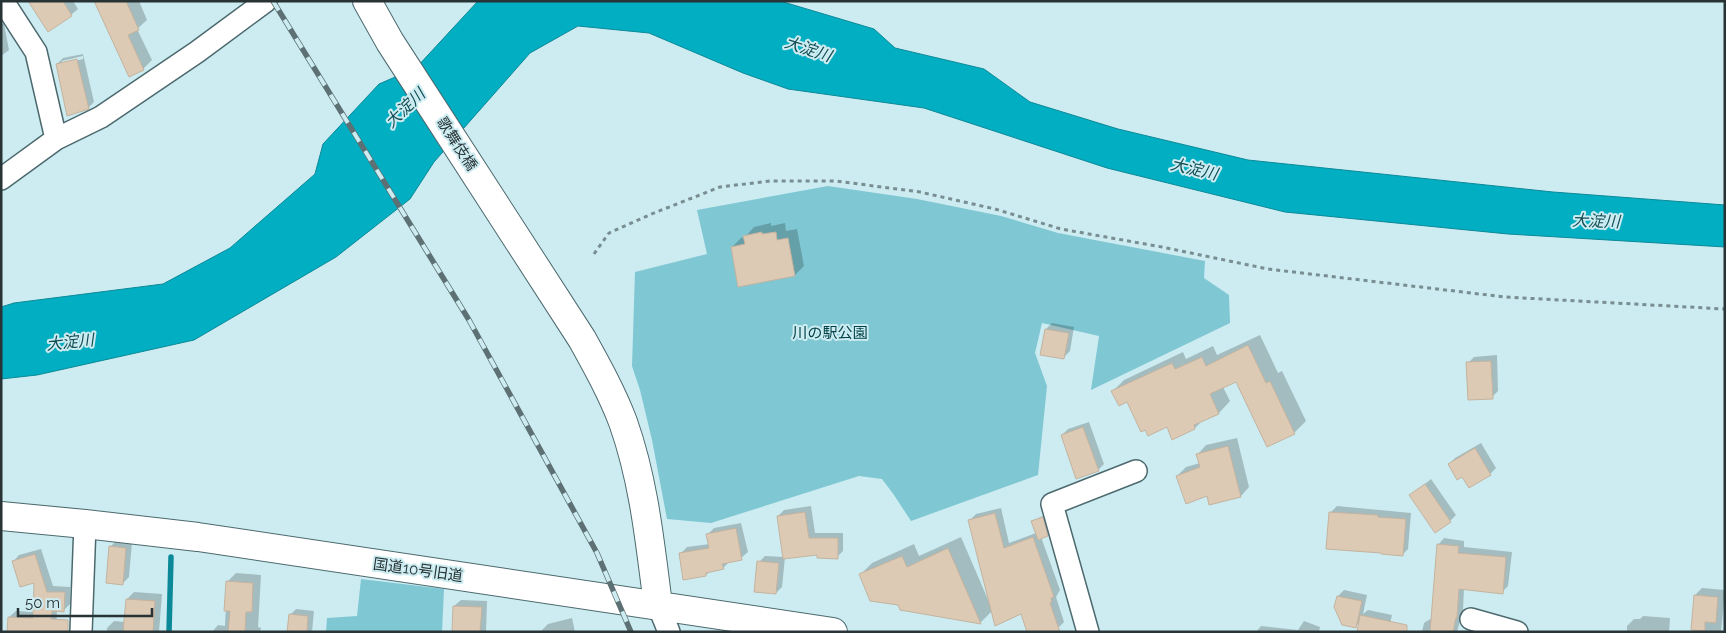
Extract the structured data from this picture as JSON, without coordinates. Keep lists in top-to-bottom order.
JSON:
{
  "streets": {
    "street": ["歌舞伎橋", "国道10号旧道"]
  },
  "crossings": [
    ["歌舞伎橋", "国道10号旧道"]
  ],
  "water": ["大淀川"],
  "parks": ["川の駅公園"],
  "scale_bar": "50 m"
}
